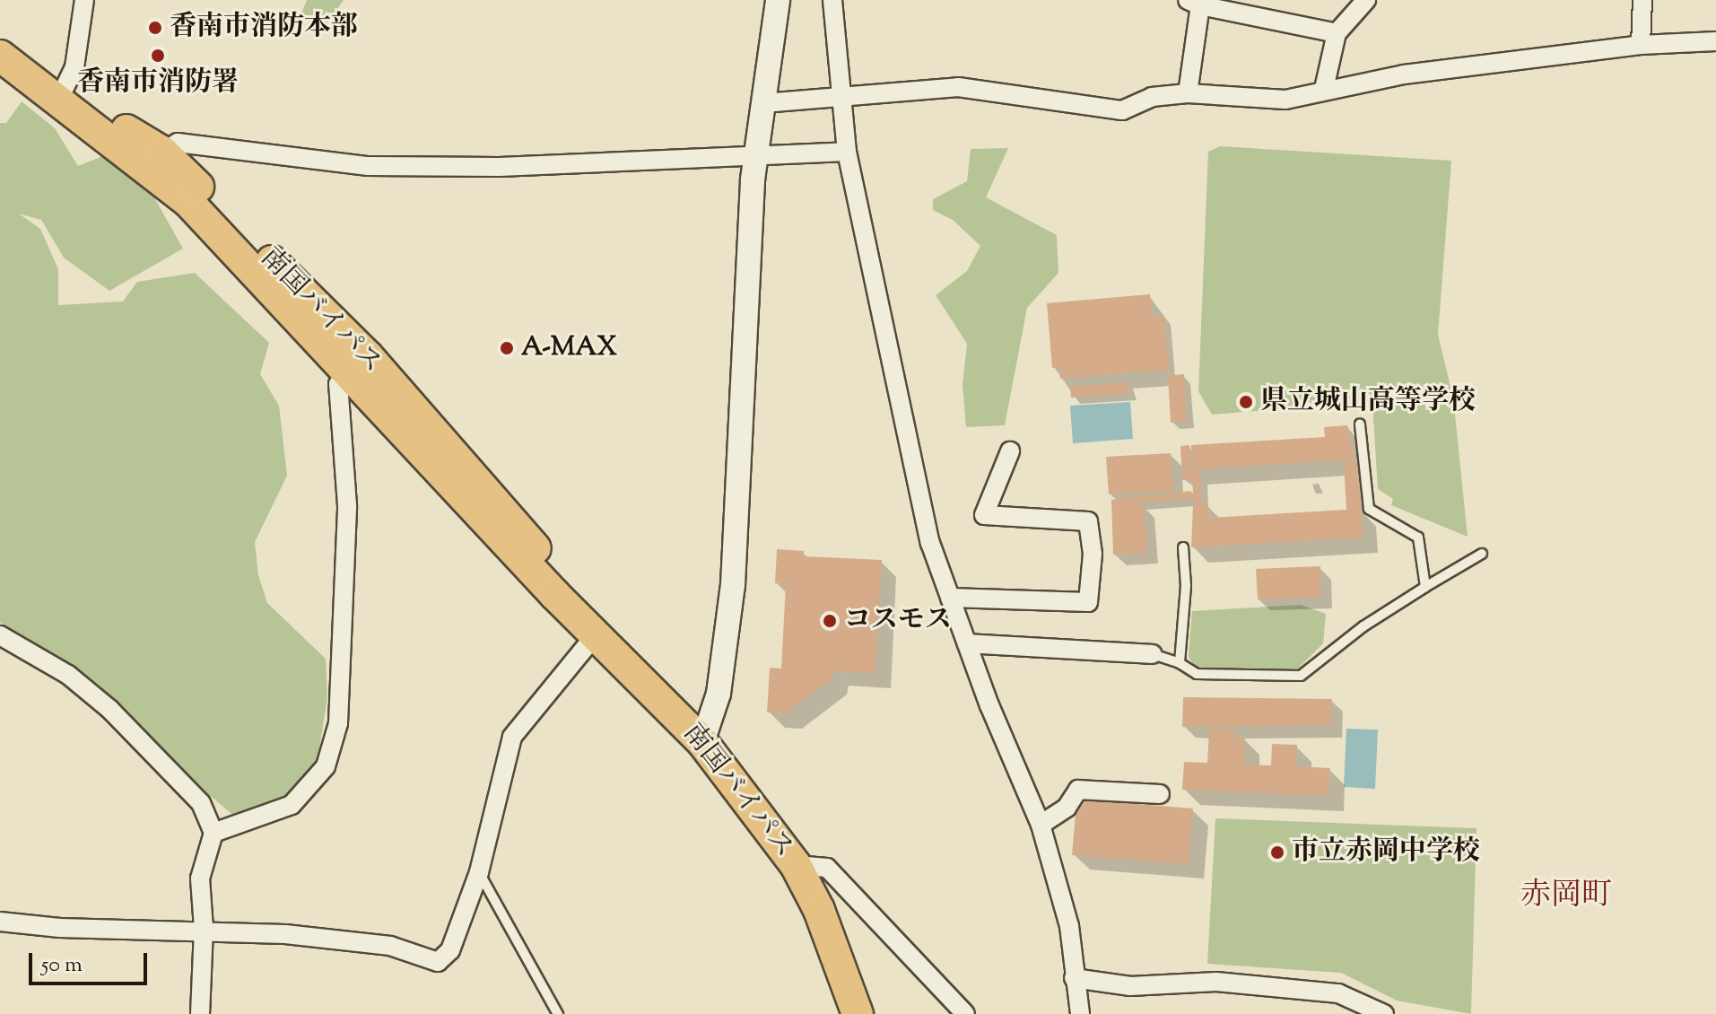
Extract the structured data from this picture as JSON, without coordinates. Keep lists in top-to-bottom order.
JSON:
{
  "streets": {
    "highway": ["南国バイパス"]
  },
  "districts": ["赤岡町"],
  "places": [
    "香南市消防本部",
    "香南市消防署",
    "A-MAX",
    "県立城山高等学校",
    "コスモス",
    "市立赤岡中学校"
  ],
  "scale_bar": "50 m"
}
